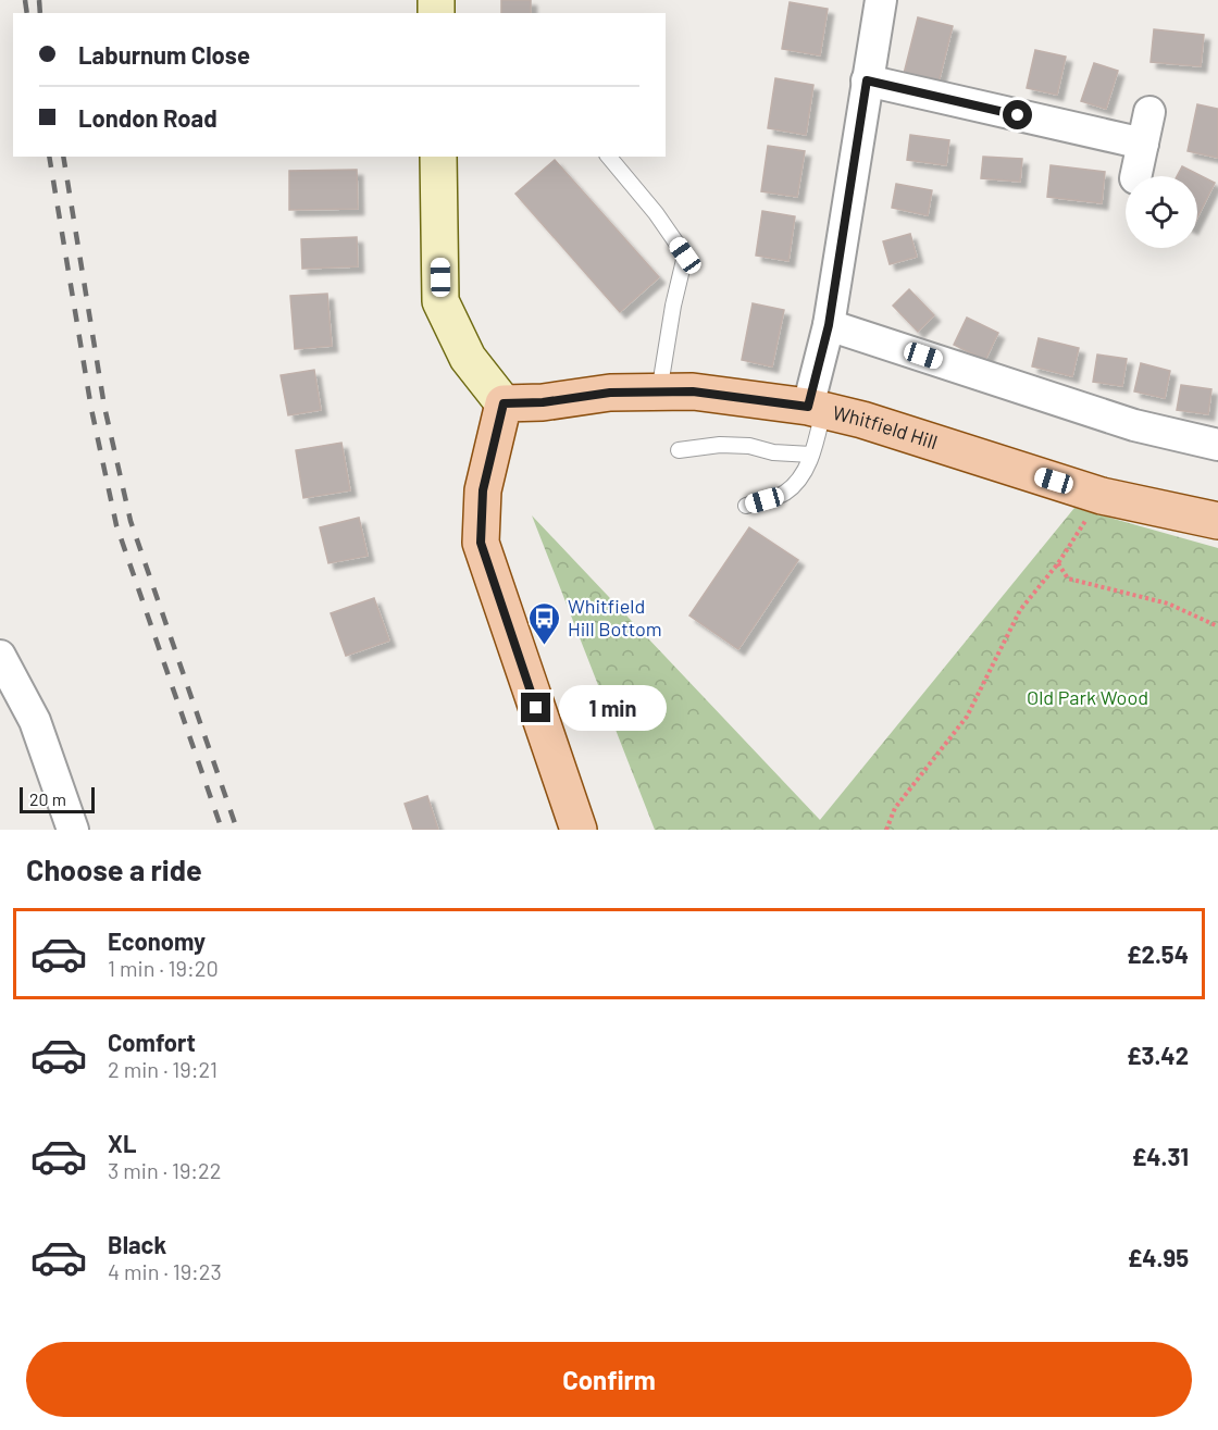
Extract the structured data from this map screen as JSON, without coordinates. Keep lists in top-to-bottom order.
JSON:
{
  "streets": {
    "main road": ["Whitfield Hill"]
  },
  "parks": ["Old Park Wood"],
  "places": {
    "bus stop": ["Whitfield Hill Bottom"]
  },
  "scale_bar": "20 m",
  "page": {
    "banner": ["Laburnum Close", "London Road"],
    "bubble": "1 min",
    "scale": "20 m",
    "heading": "Choose a ride",
    "list": [
      {
        "name": "Economy",
        "note": "1 min · 19:20",
        "value": "£2.54"
      },
      {
        "name": "Comfort",
        "note": "2 min · 19:21",
        "value": "£3.42"
      },
      {
        "name": "XL",
        "note": "3 min · 19:22",
        "value": "£4.31"
      },
      {
        "name": "Black",
        "note": "4 min · 19:23",
        "value": "£4.95"
      }
    ],
    "buttons": "Confirm"
  }
}
